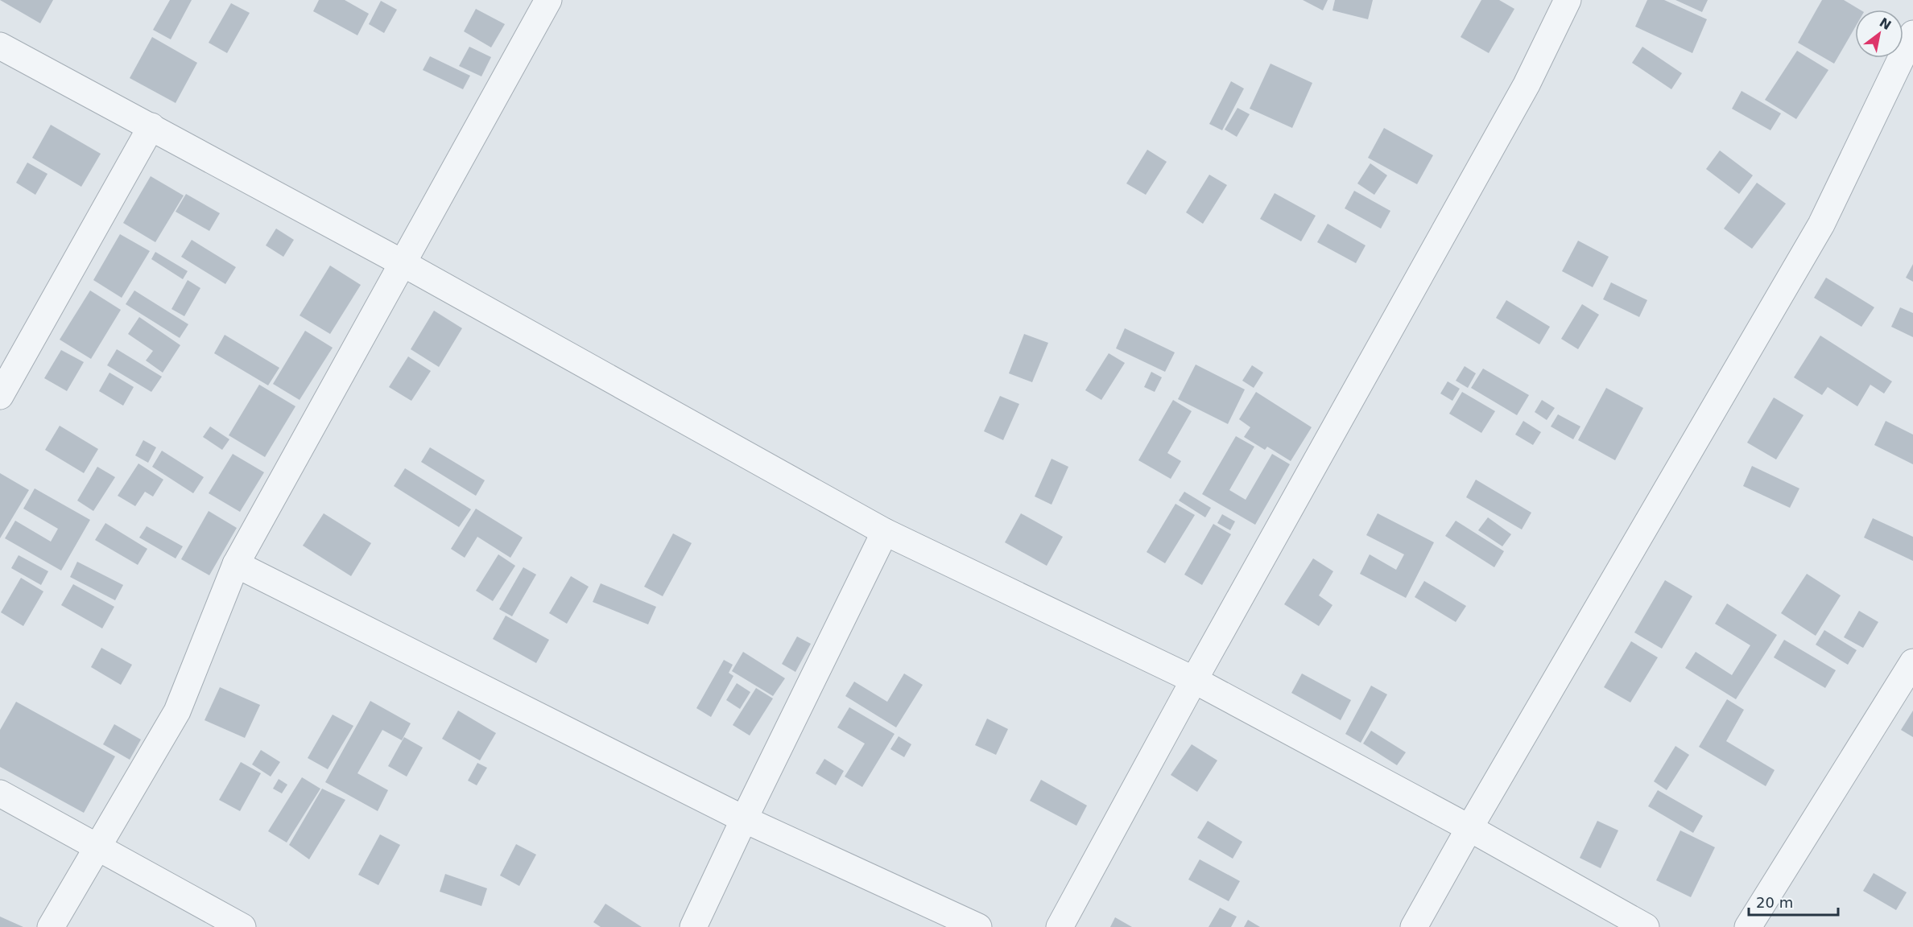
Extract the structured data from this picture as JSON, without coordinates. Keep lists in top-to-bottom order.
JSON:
{
  "scale_bar": "20 m",
  "north": "top right"
}
